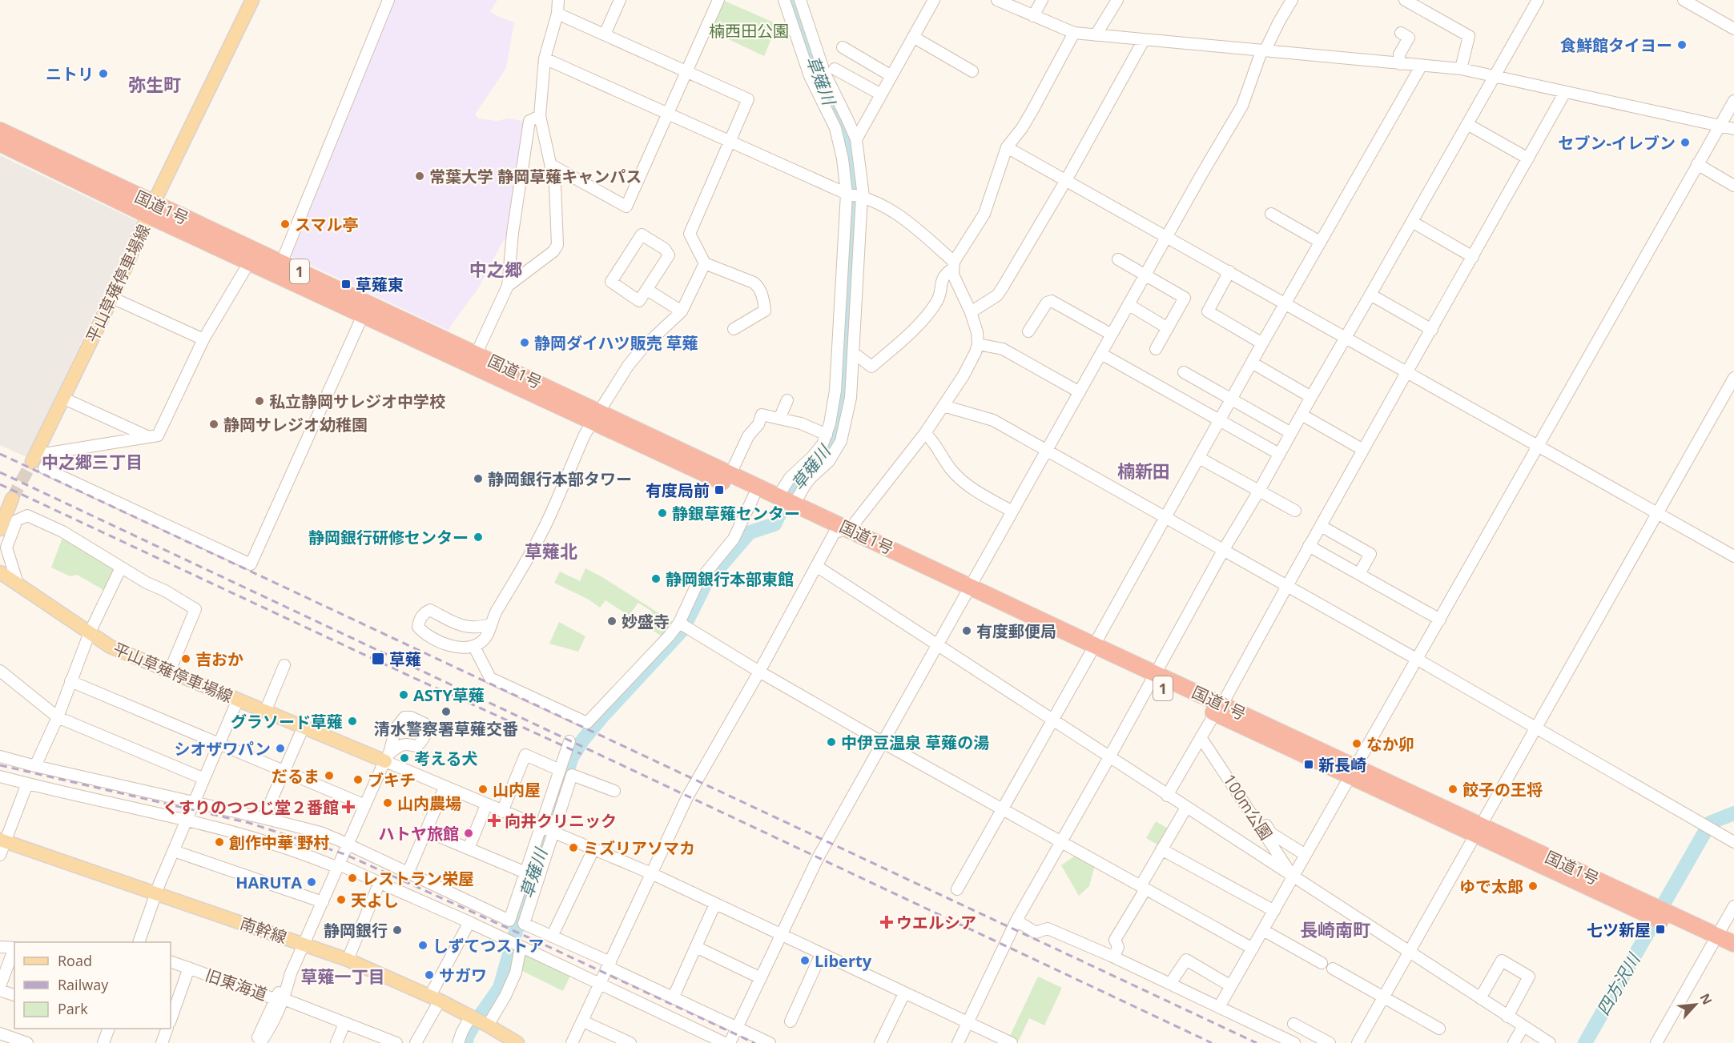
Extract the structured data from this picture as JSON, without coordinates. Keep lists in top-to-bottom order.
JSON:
{
  "streets": {
    "highway": ["国道1号", "1"],
    "main road": ["平山草薙停車場線", "南幹線"],
    "street": ["100m公園", "旧東海道"]
  },
  "crossings": [
    ["国道1号", "平山草薙停車場線"]
  ],
  "districts": [
    "弥生町",
    "中之郷",
    "中之郷三丁目",
    "楠新田",
    "草薙北",
    "長崎南町",
    "草薙一丁目"
  ],
  "water": ["草薙川", "四方沢川"],
  "parks": ["楠西田公園"],
  "places": {
    "other": [
      "食鮮館タイヨー",
      "ニトリ",
      "セブン-イレブン",
      "常葉大学 静岡草薙キャンパス",
      "スマル亭",
      "静岡ダイハツ販売 草薙",
      "私立静岡サレジオ中学校",
      "静岡サレジオ幼稚園",
      "静岡銀行本部タワー",
      "静銀草薙センター",
      "静岡銀行研修センター",
      "静岡銀行本部東館",
      "妙盛寺",
      "有度郵便局",
      "吉おか",
      "ASTY草薙",
      "清水警察署草薙交番",
      "グラソード草薙",
      "中伊豆温泉 草薙の湯",
      "なか卯",
      "シオザワパン",
      "考える犬",
      "だるま",
      "ブキチ",
      "山内屋",
      "餃子の王将",
      "山内農場",
      "ハトヤ旅館",
      "創作中華 野村",
      "ミズリアソマカ",
      "レストラン栄屋",
      "HARUTA",
      "ゆで太郎",
      "天よし",
      "静岡銀行",
      "しずてつストア",
      "Liberty",
      "サガワ"
    ],
    "transit": [
      "草薙東",
      "有度局前",
      "草薙",
      "新長崎",
      "七ツ新屋"
    ],
    "health": ["くすりのつつじ堂２番館", "向井クリニック", "ウエルシア"]
  },
  "legend": ["Road", "Railway", "Park"],
  "north": "top right"
}
